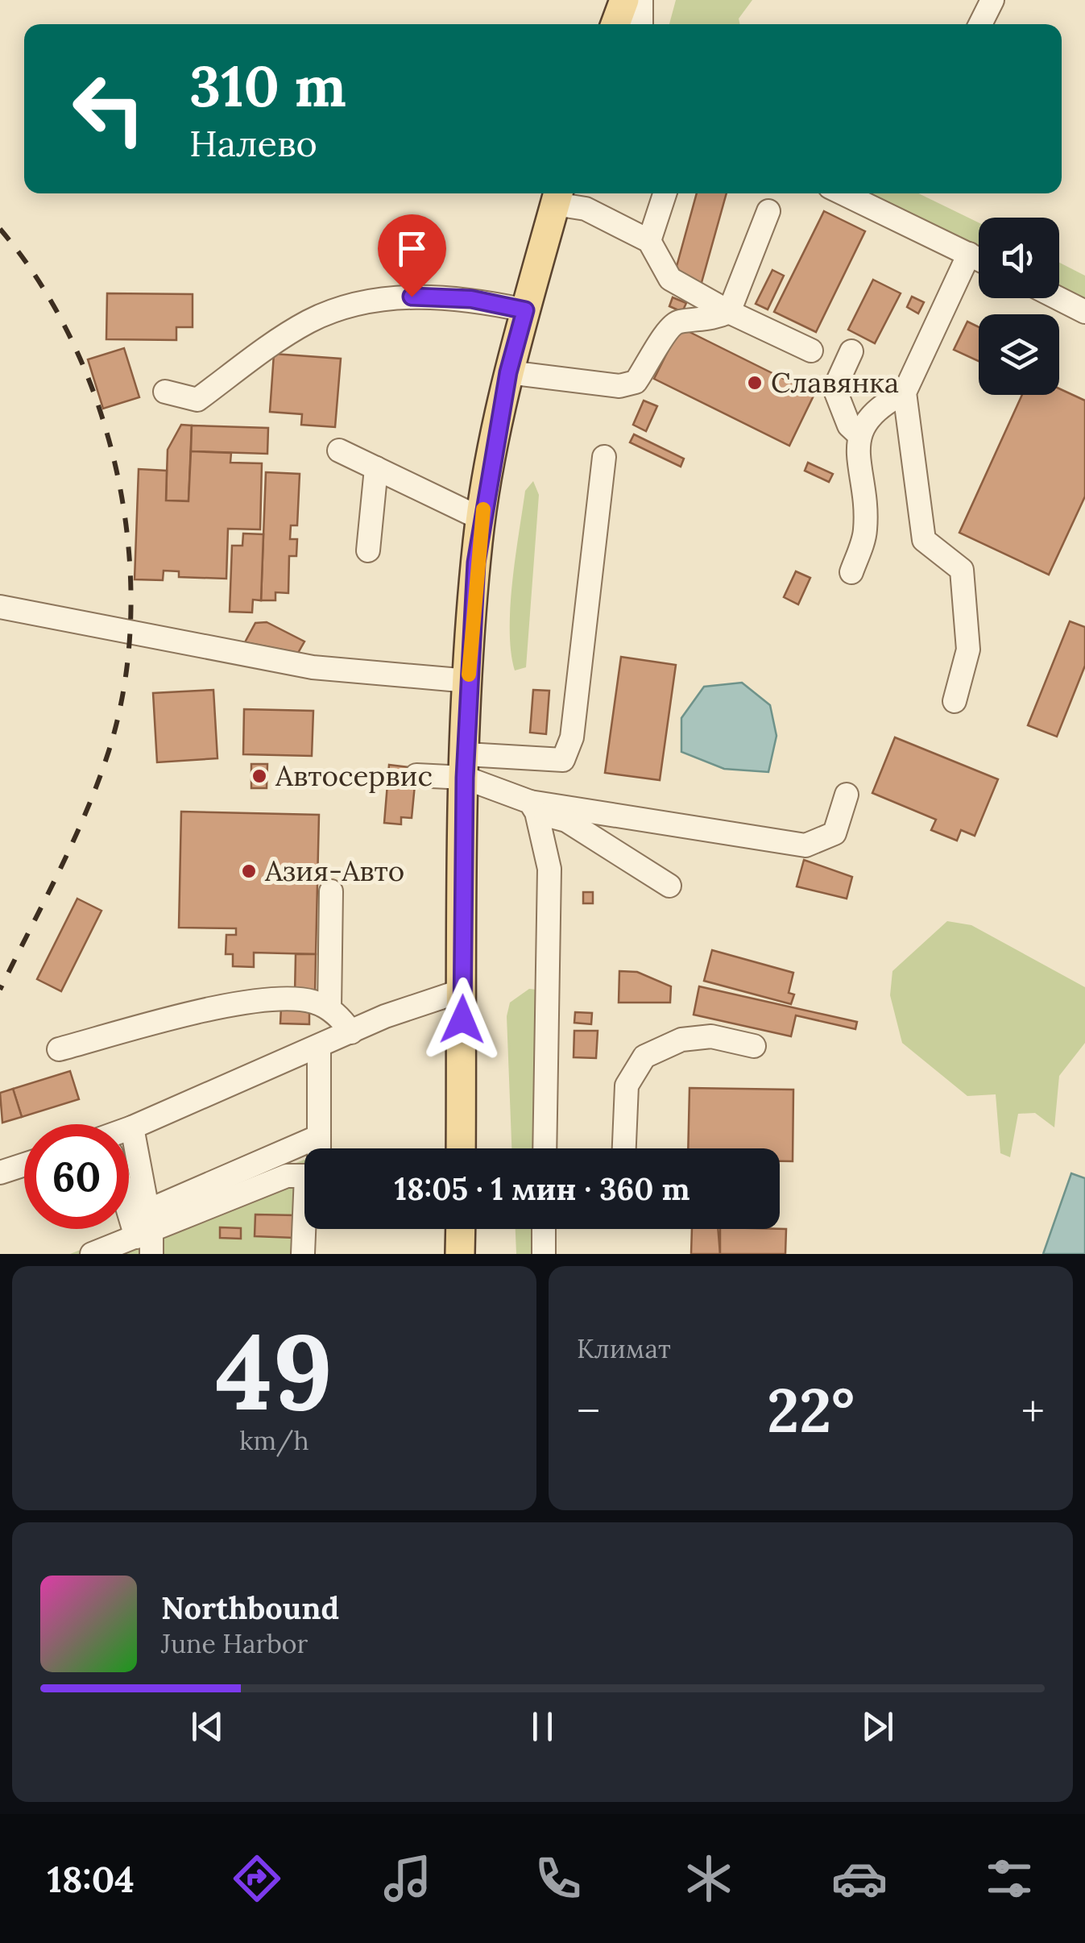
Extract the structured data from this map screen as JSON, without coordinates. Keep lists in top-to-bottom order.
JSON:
{
  "places": ["Славянка", "Автосервис", "Азия-Авто"],
  "page": {
    "turn": ["310 m", "Налево"],
    "limit": "60",
    "trip": "18:05 · 1 мин · 360 m",
    "tile": [
      ["49", "km/h"],
      "Климат"
    ],
    "heat": ["−", "22°", "+"],
    "song": ["Northbound", "June Harbor"],
    "tabs": "18:04"
  }
}
